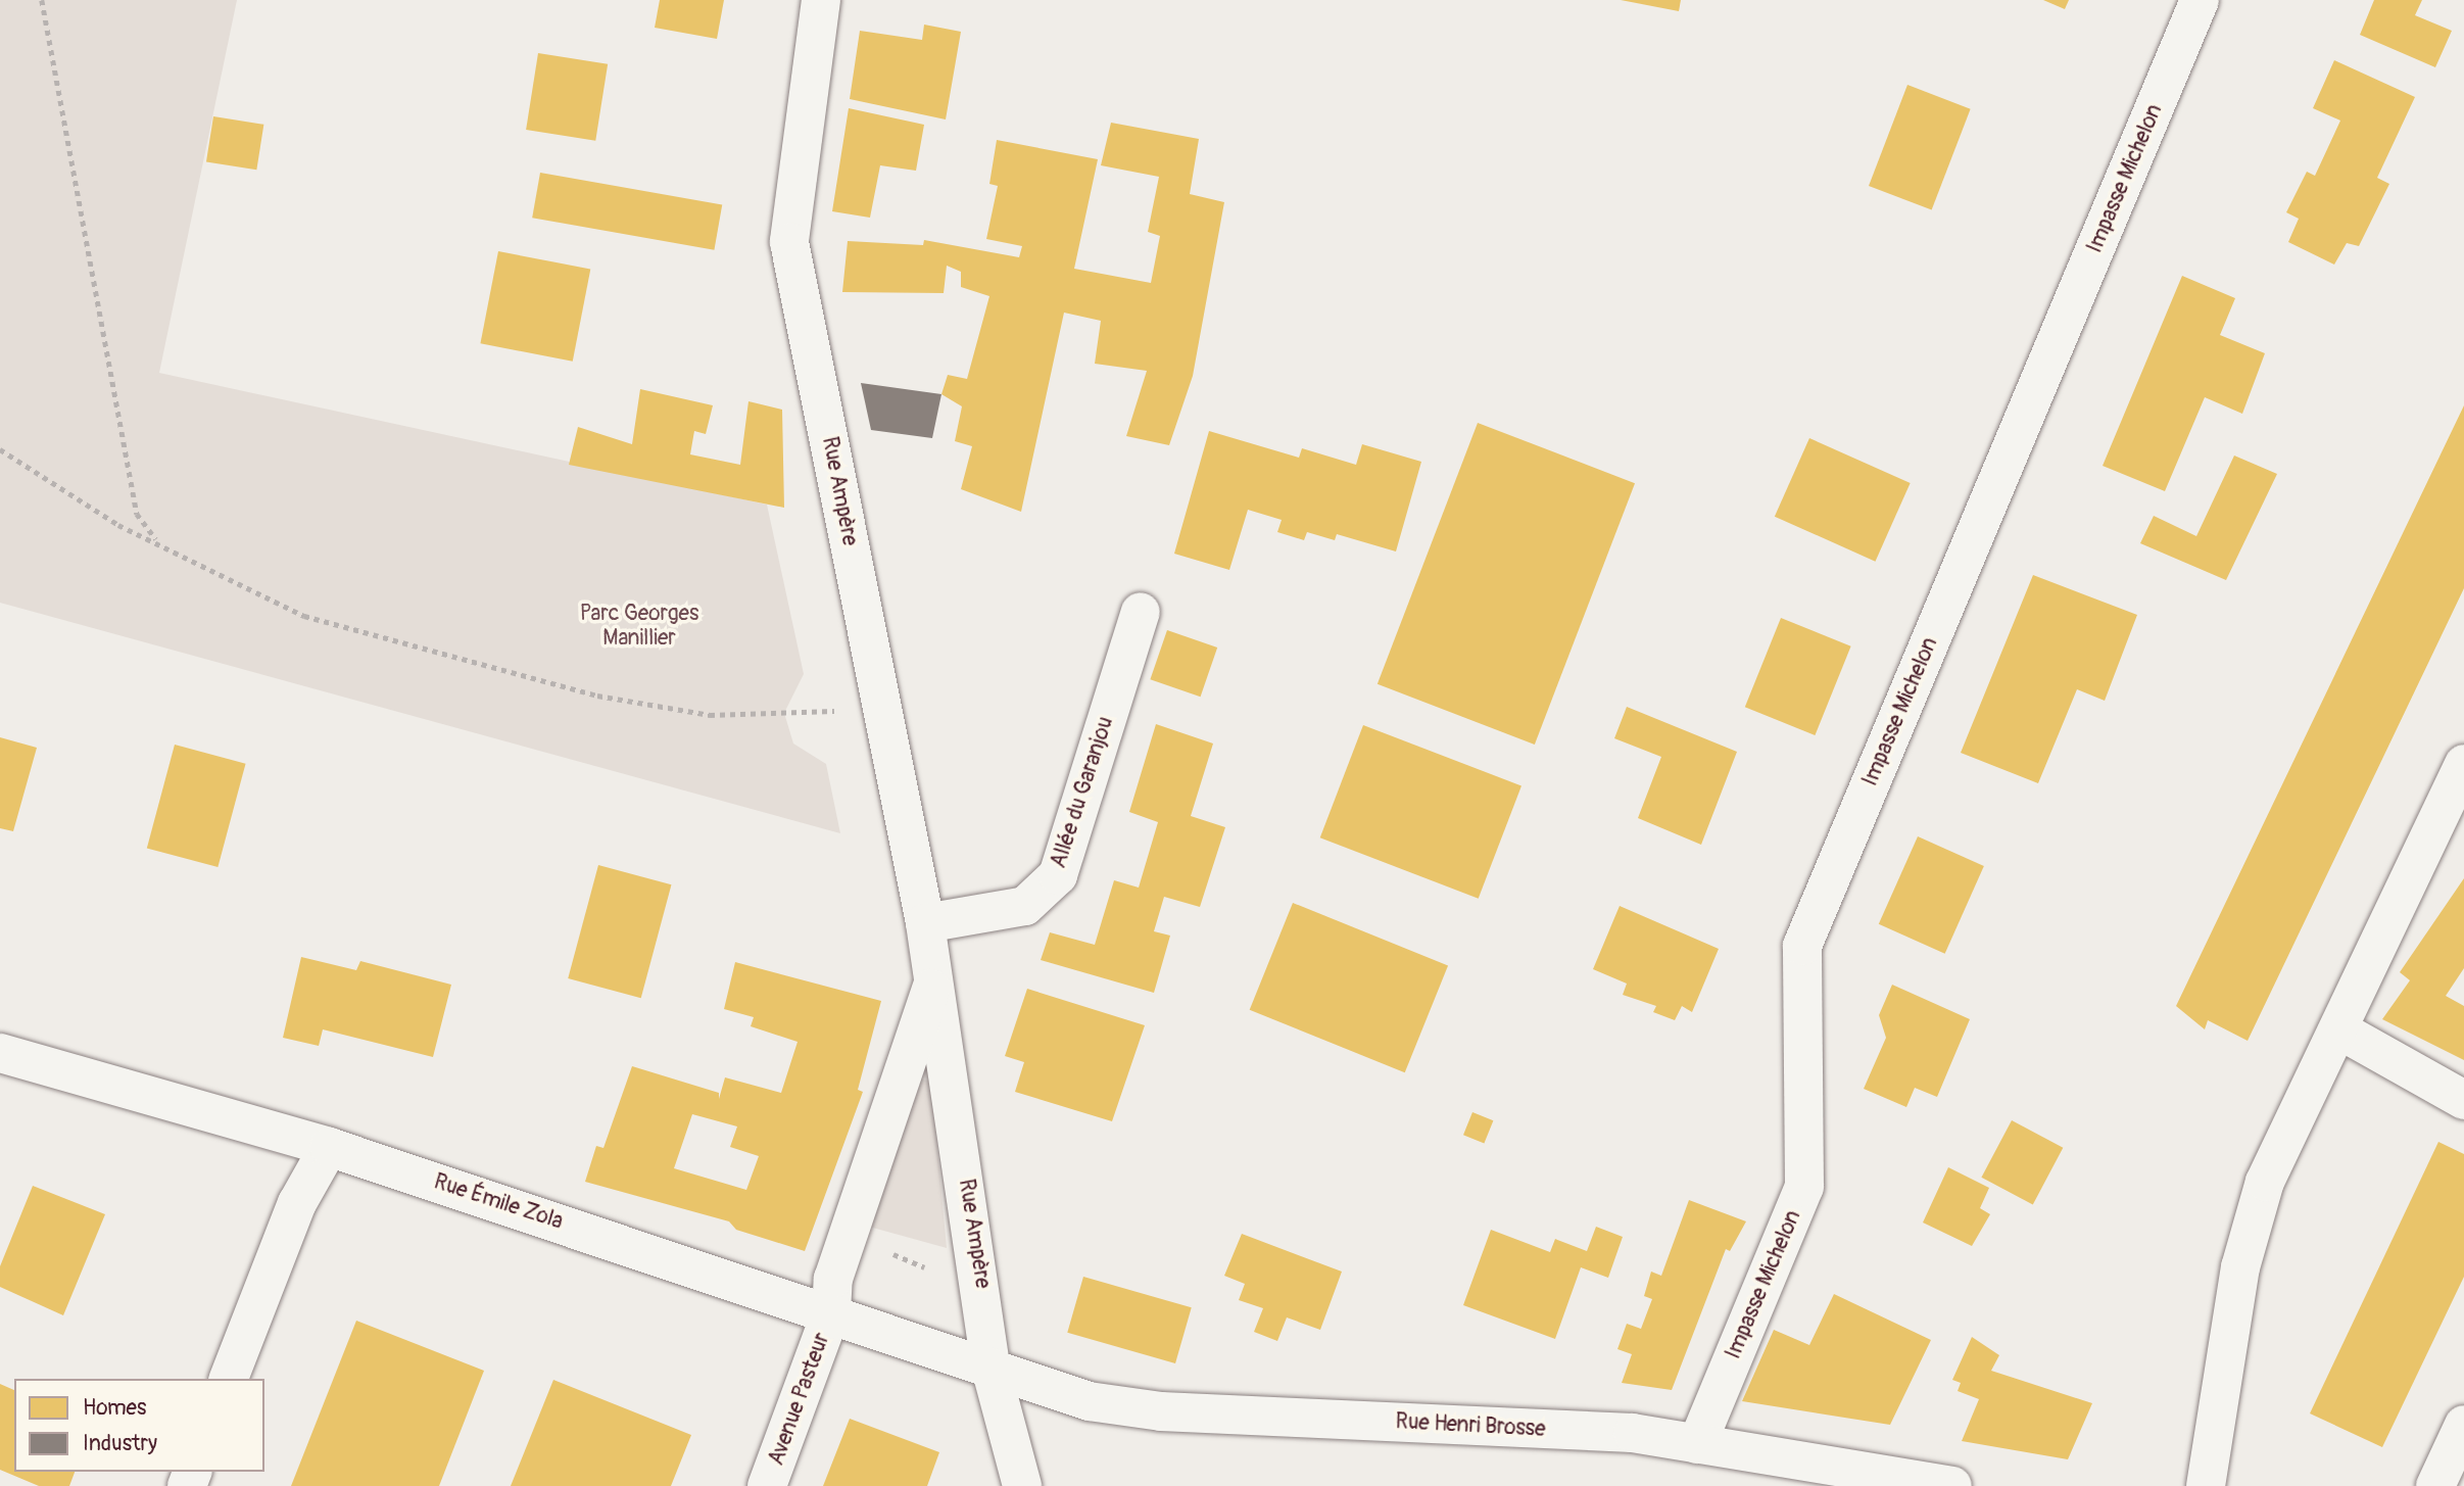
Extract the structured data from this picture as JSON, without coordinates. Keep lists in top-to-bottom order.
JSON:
{
  "streets": {
    "street": [
      "Impasse Michelon",
      "Rue Ampère",
      "Allée du Garanjou",
      "Rue Émile Zola",
      "Avenue Pasteur",
      "Rue Henri Brosse"
    ]
  },
  "crossings": [
    ["Impasse Michelon", "Rue Henri Brosse"],
    ["Rue Ampère", "Allée du Garanjou"],
    ["Rue Ampère", "Rue Émile Zola"],
    ["Rue Ampère", "Avenue Pasteur"],
    ["Rue Ampère", "Rue Henri Brosse"],
    ["Rue Émile Zola", "Avenue Pasteur"],
    ["Rue Émile Zola", "Rue Henri Brosse"]
  ],
  "parks": ["Parc Georges Manillier"],
  "legend": ["Homes", "Industry"]
}
